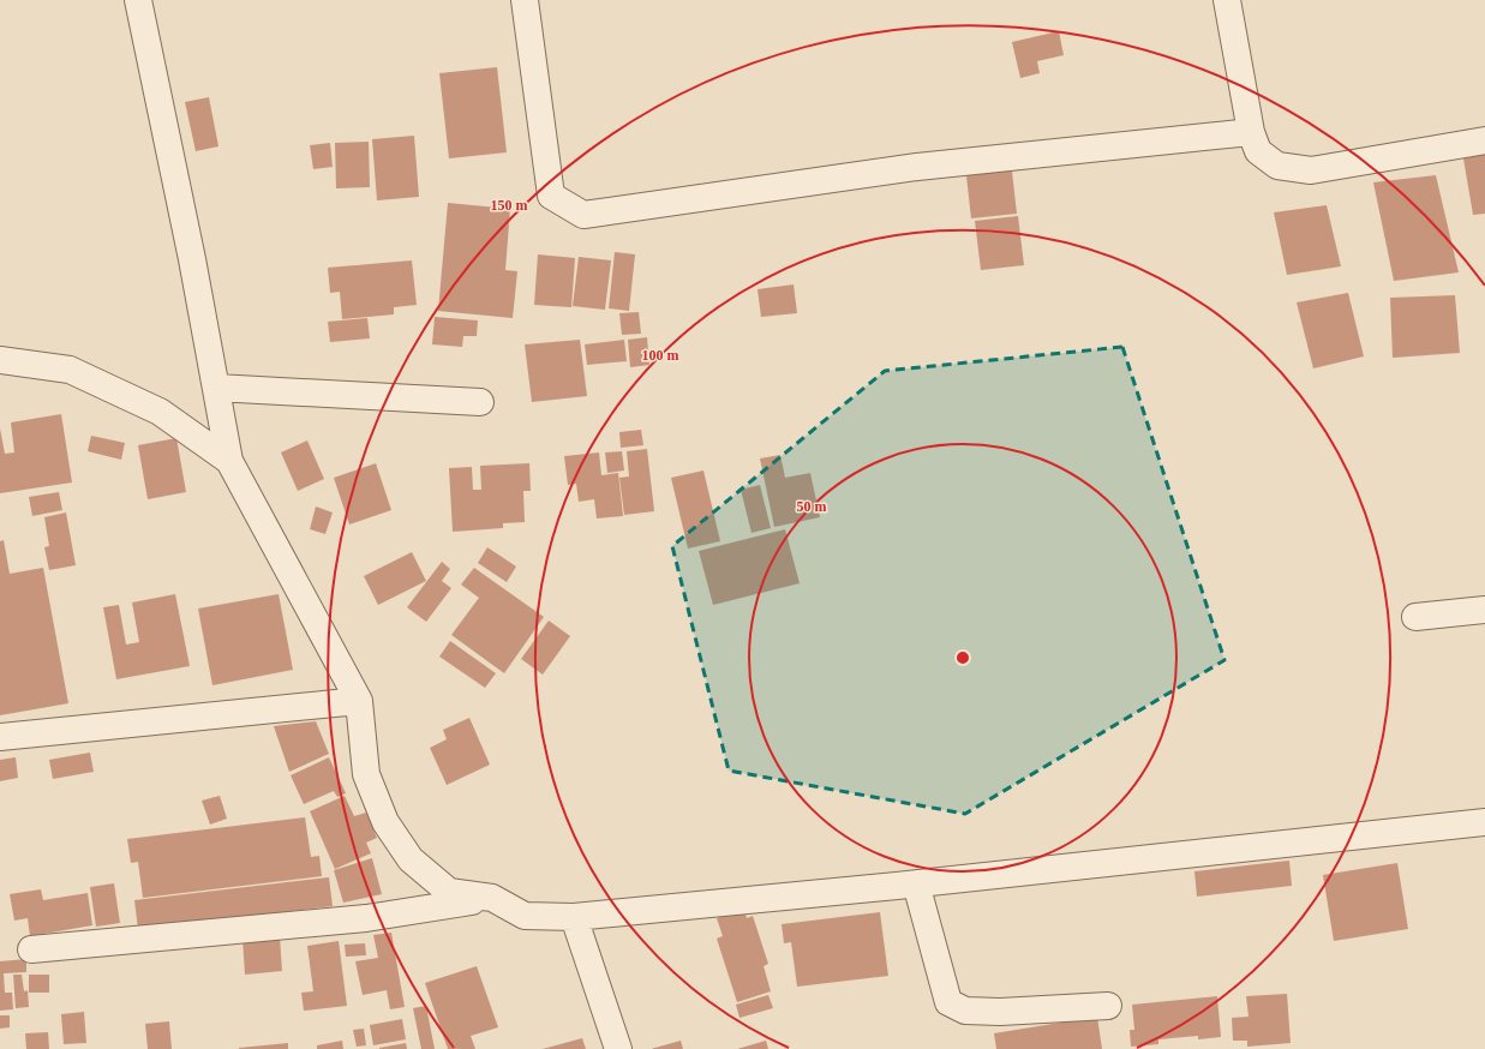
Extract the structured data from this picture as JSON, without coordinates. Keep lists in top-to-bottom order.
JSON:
{
  "rings": ["150 m", "100 m", "50 m"]
}
